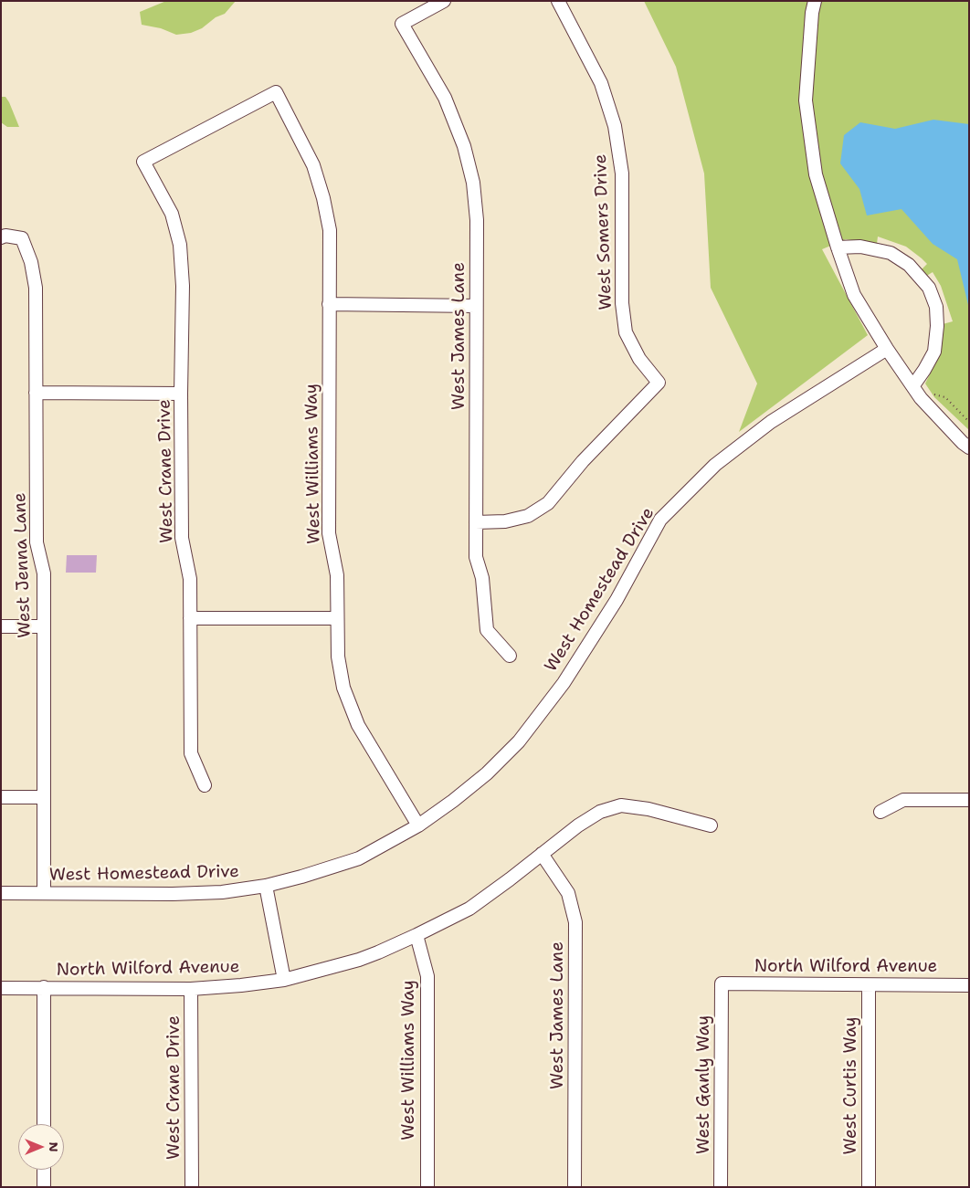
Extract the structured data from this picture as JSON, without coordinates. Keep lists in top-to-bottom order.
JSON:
{
  "streets": {
    "street": [
      "West Somers Drive",
      "West James Lane",
      "West Williams Way",
      "West Crane Drive",
      "West Jenna Lane",
      "West Homestead Drive",
      "North Wilford Avenue",
      "West Ganly Way",
      "West Curtis Way"
    ]
  },
  "crossings": [
    ["West Somers Drive", "West James Lane"],
    ["West James Lane", "North Wilford Avenue"],
    ["West Williams Way", "West Crane Drive"],
    ["West Williams Way", "West Homestead Drive"],
    ["West Williams Way", "North Wilford Avenue"],
    ["West Crane Drive", "North Wilford Avenue"],
    ["West Jenna Lane", "West Homestead Drive"],
    ["North Wilford Avenue", "West Ganly Way"],
    ["North Wilford Avenue", "West Curtis Way"]
  ],
  "north": "right"
}
